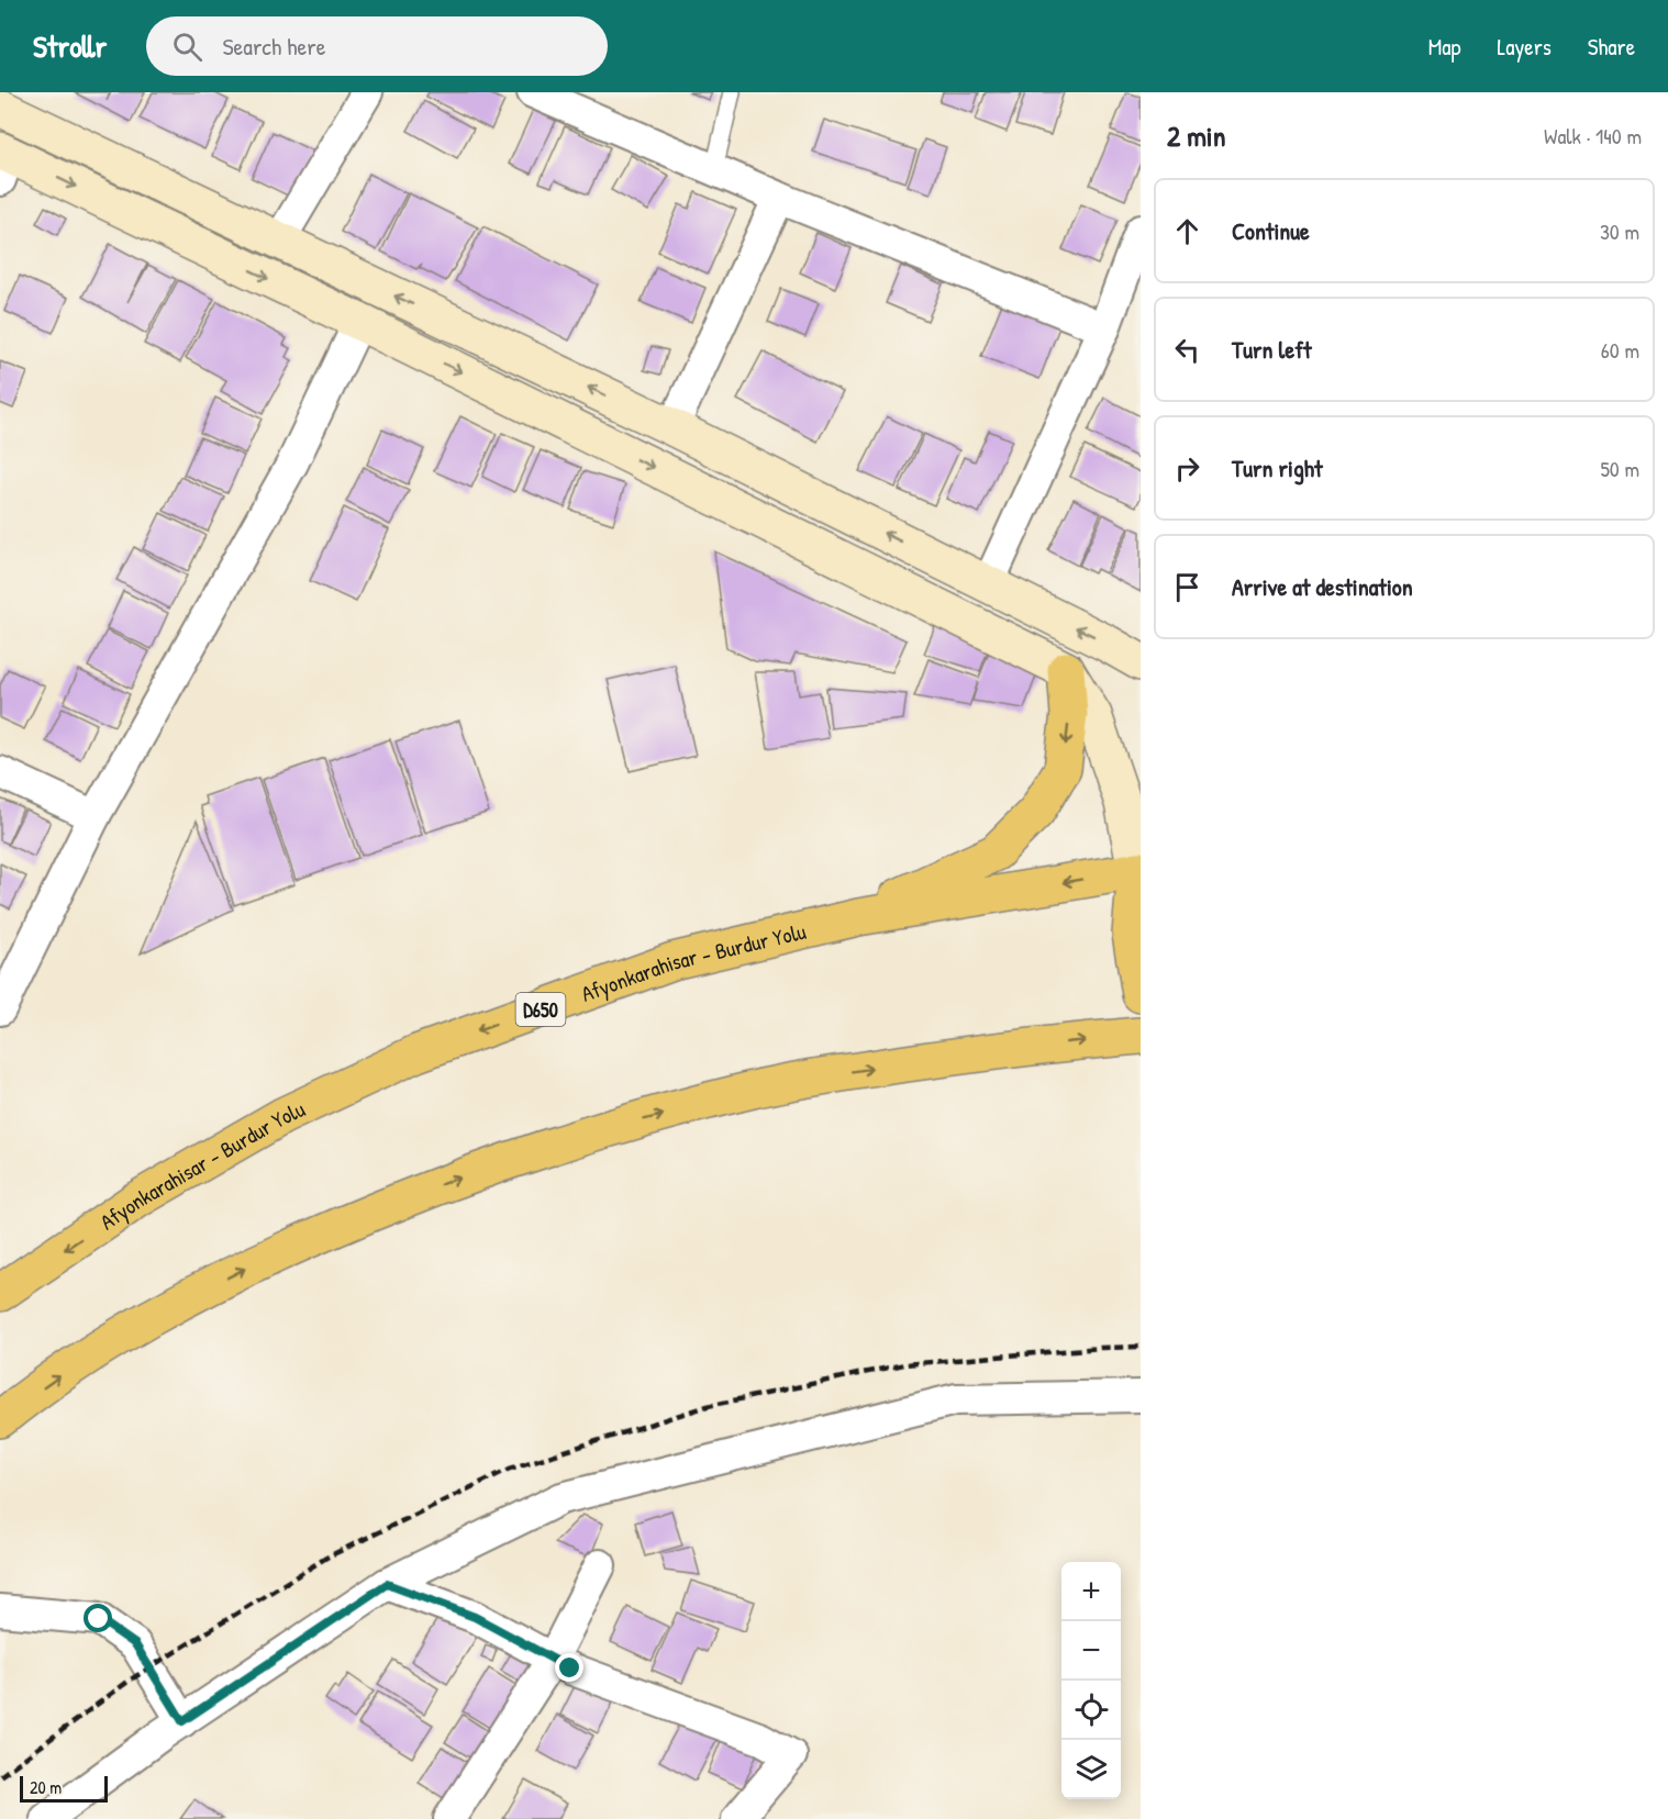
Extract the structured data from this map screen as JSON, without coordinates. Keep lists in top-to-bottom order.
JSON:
{
  "streets": {
    "highway": ["Afyonkarahisar - Burdur Yolu", "D650"]
  },
  "scale_bar": "20 m",
  "page": {
    "header": "Strollr",
    "search": "Search here",
    "nav": ["Map", "Layers", "Share"],
    "heading": ["2 min", "Walk · 140 m"],
    "list": [
      ["Continue", "30 m"],
      ["Turn left", "60 m"],
      ["Turn right", "50 m"],
      "Arrive at destination"
    ],
    "map_buttons": ["+", "−"],
    "scale": "20 m"
  }
}
